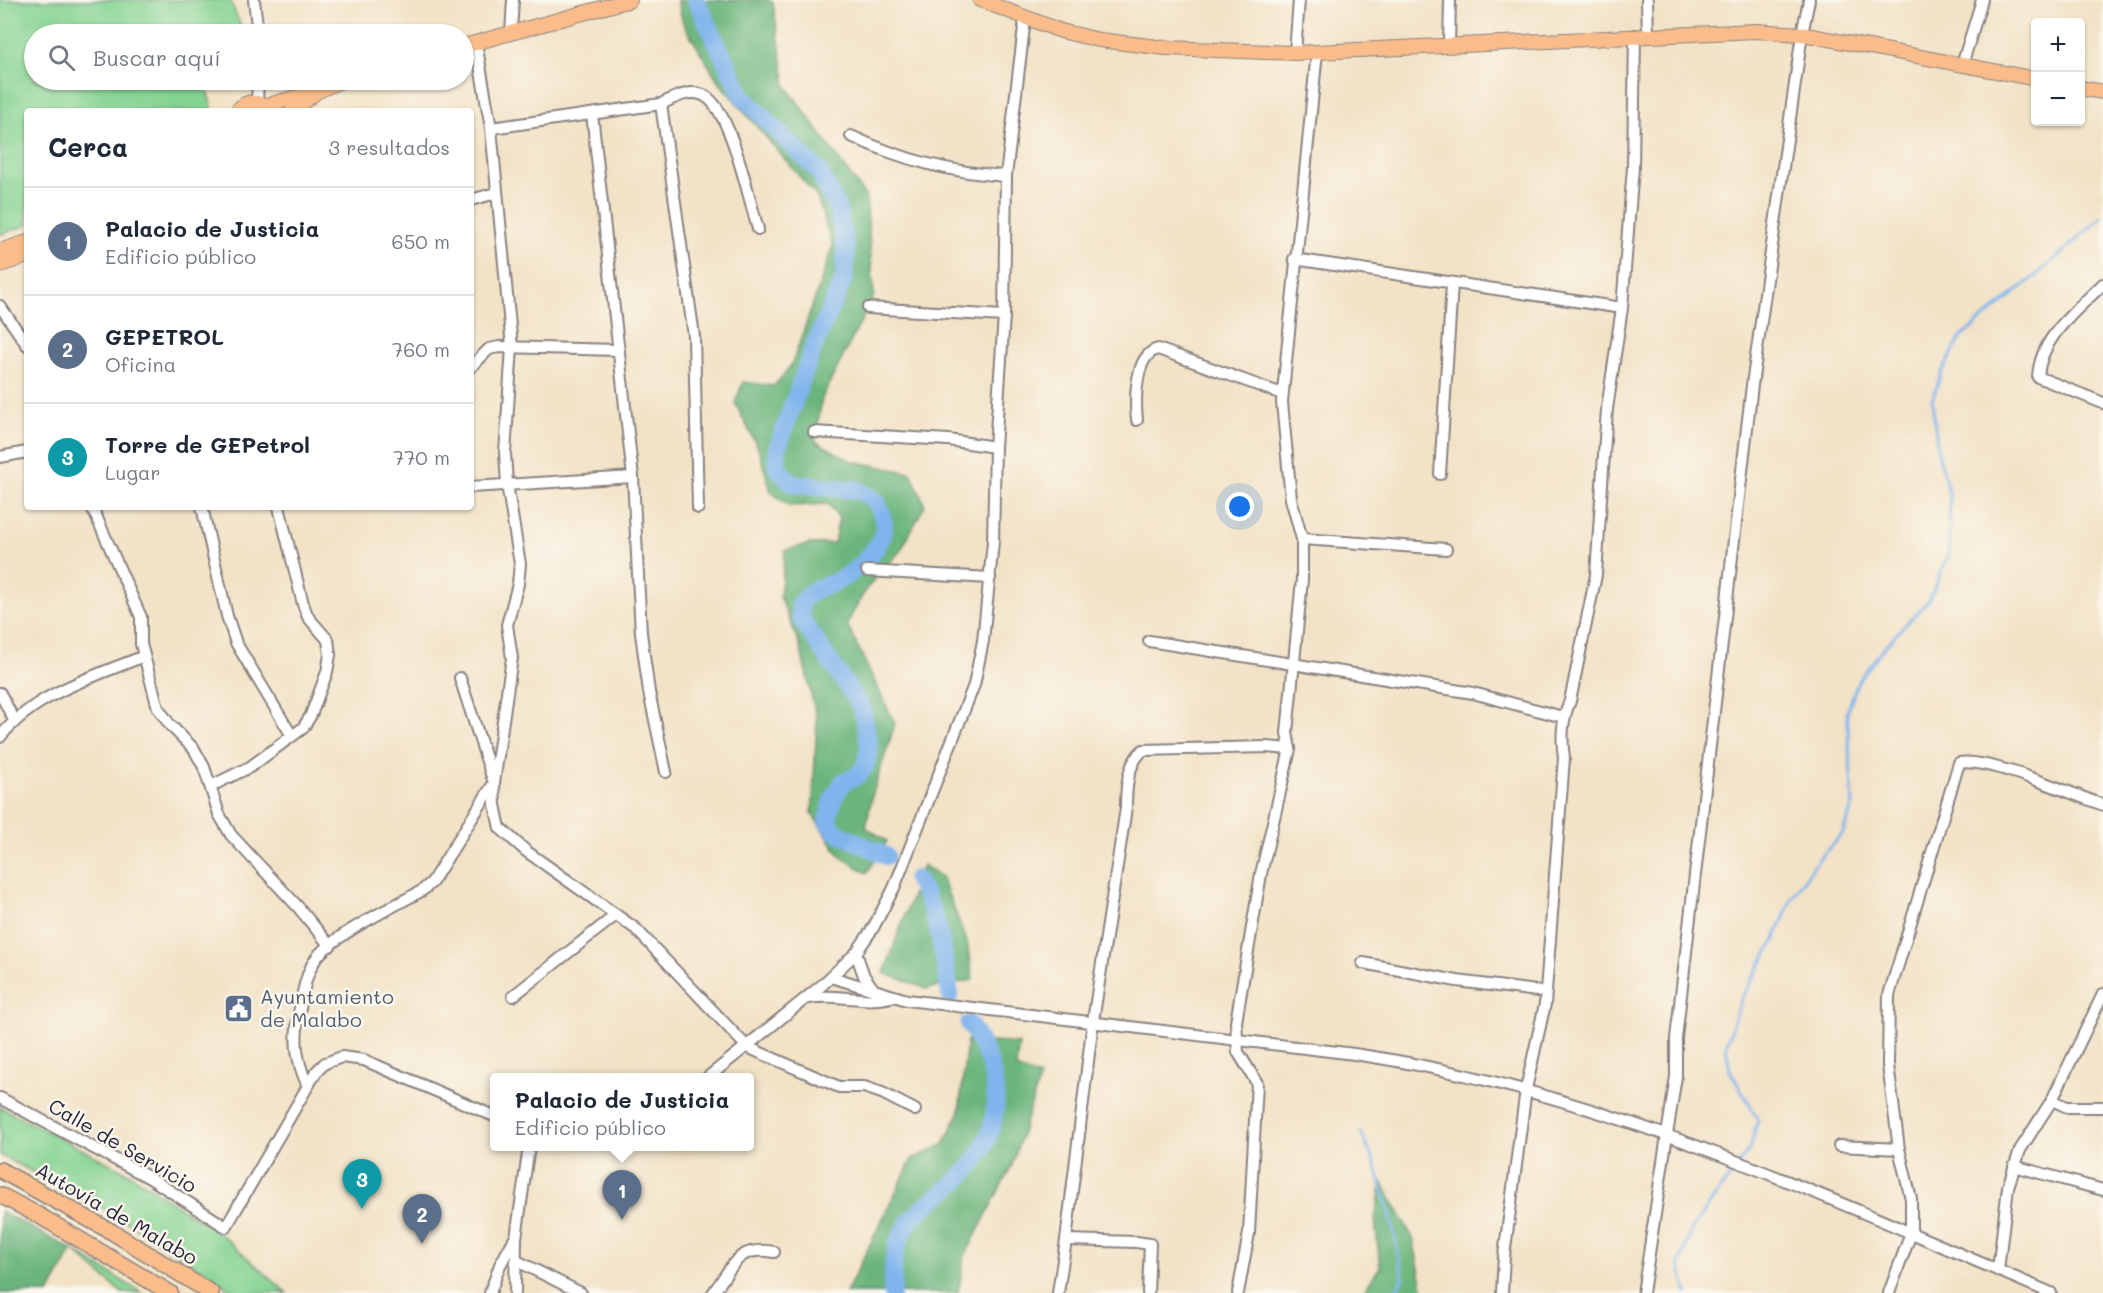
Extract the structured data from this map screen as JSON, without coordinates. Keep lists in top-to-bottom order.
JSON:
{
  "streets": {
    "highway": ["Autovía de Malabo"],
    "street": ["Calle de Servicio"]
  },
  "places": {
    "public building": ["Ayuntamiento de Malabo"]
  },
  "page": {
    "map_buttons": ["+", "−"],
    "search": "Buscar aquí",
    "heading": ["Cerca", "3 resultados"],
    "list": [
      {
        "mark": "1",
        "name": "Palacio de Justicia",
        "note": "Edificio público",
        "value": "650 m"
      },
      {
        "mark": "2",
        "name": "GEPETROL",
        "note": "Oficina",
        "value": "760 m"
      },
      {
        "mark": "3",
        "name": "Torre de GEPetrol",
        "note": "Lugar",
        "value": "770 m"
      }
    ],
    "popup": ["Palacio de Justicia", "Edificio público"],
    "pins": ["3", "1", "2"]
  }
}
